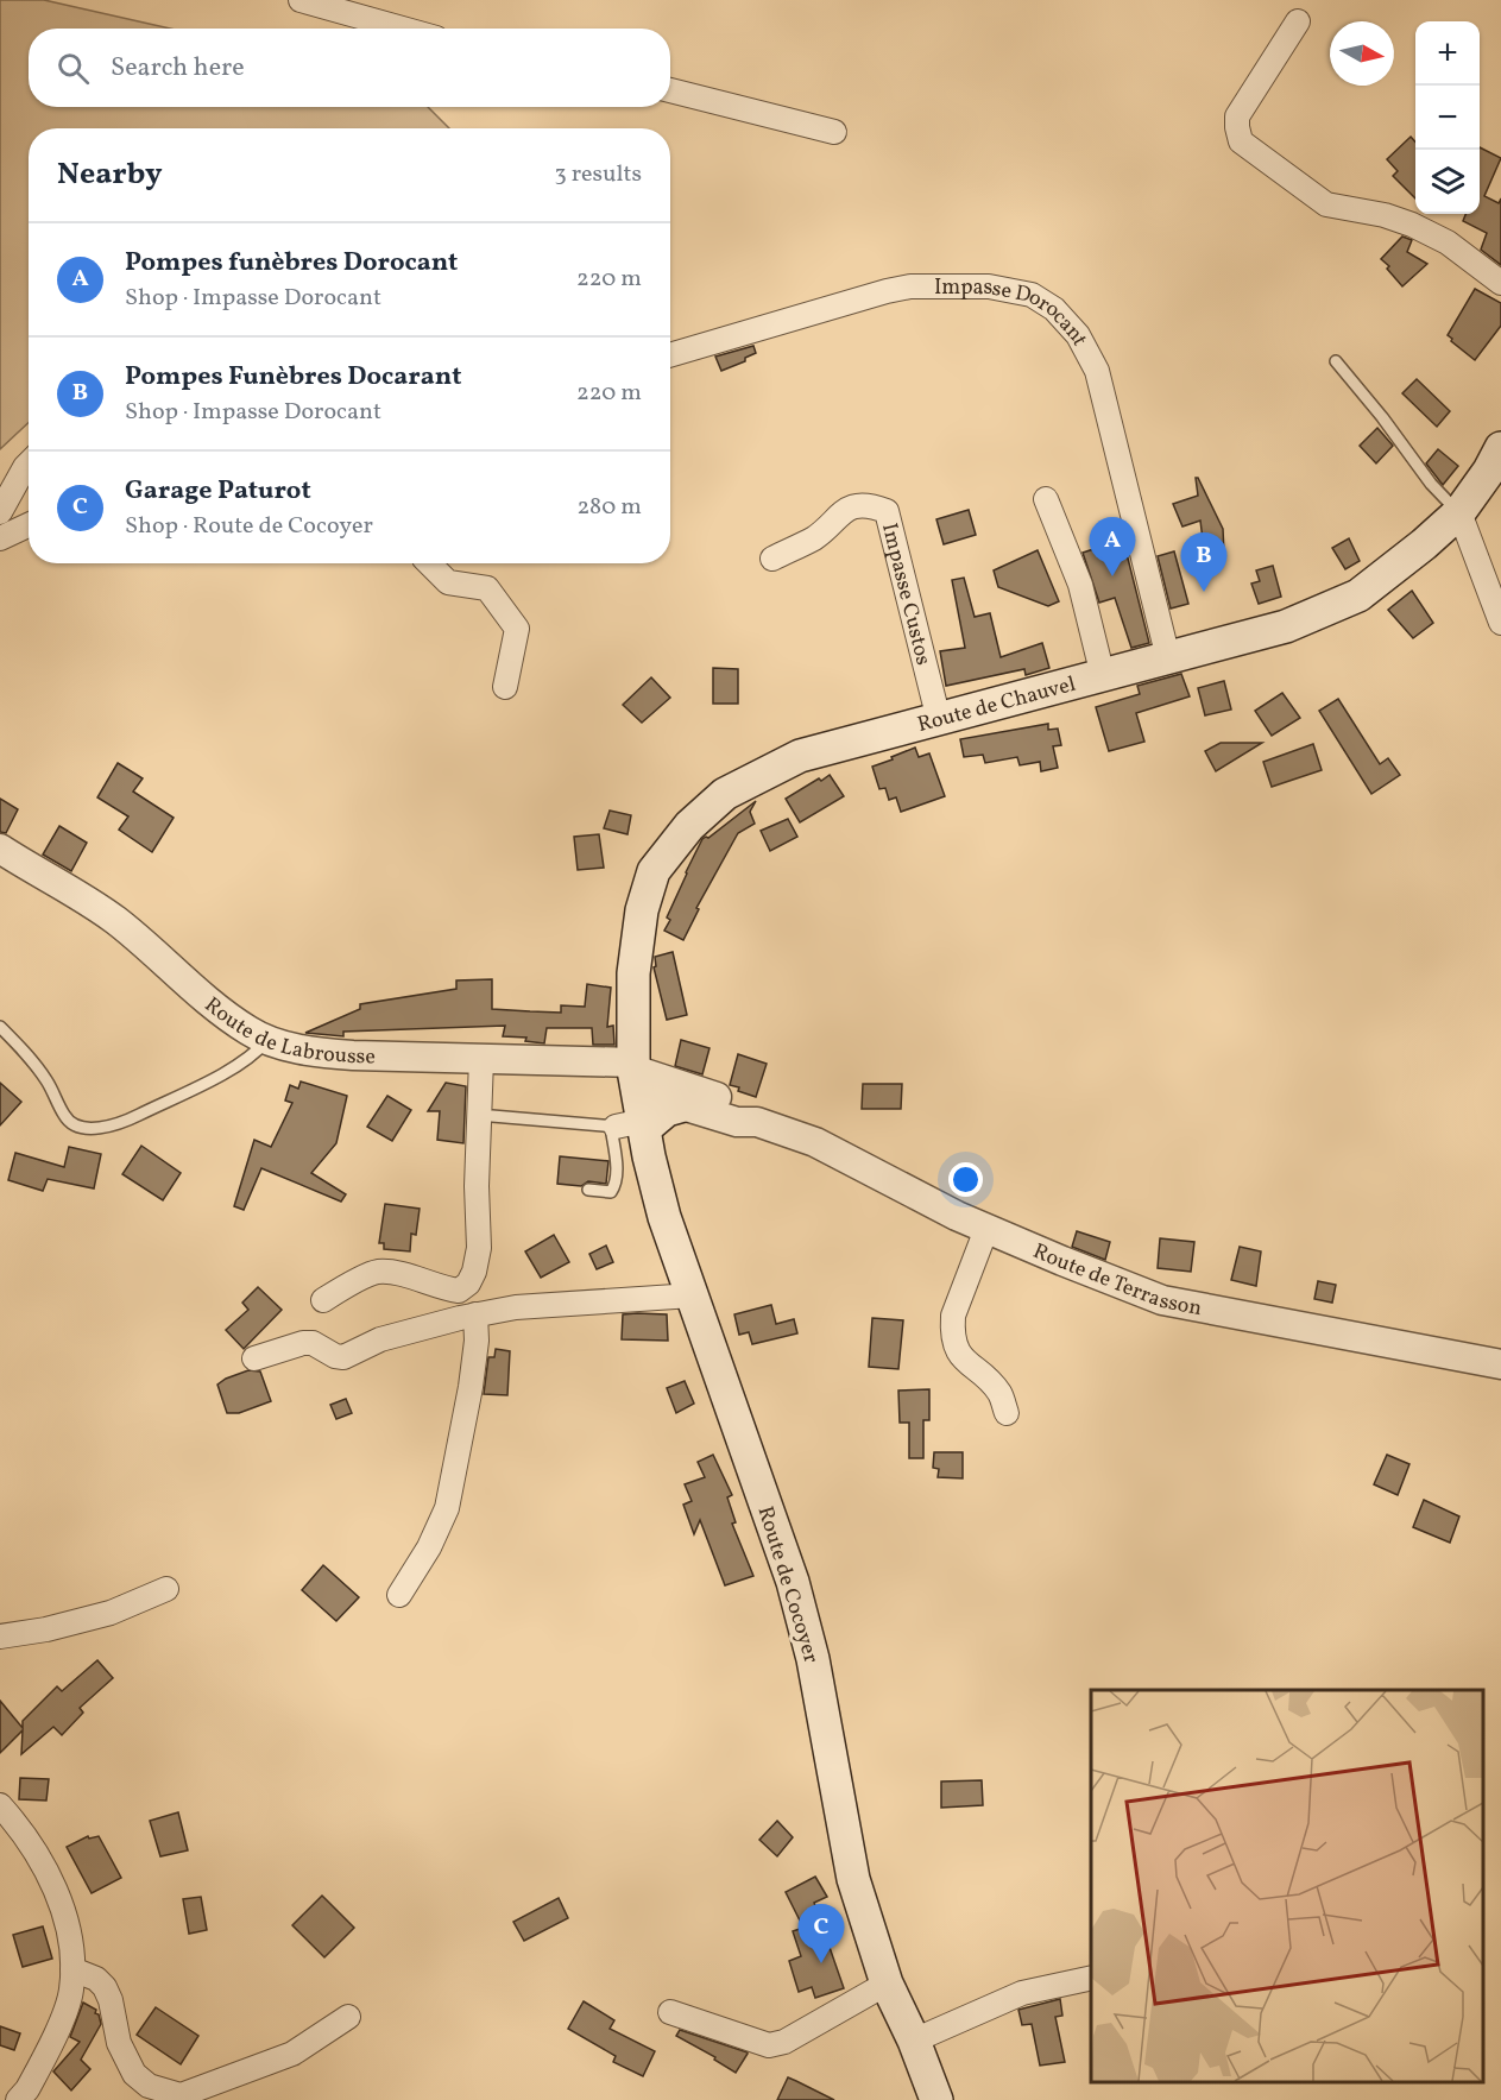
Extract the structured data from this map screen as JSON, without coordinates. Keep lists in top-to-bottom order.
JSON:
{
  "streets": {
    "main road": ["Route de Chauvel", "Route de Cocoyer"],
    "street": [
      "Impasse Dorocant",
      "Impasse Custos",
      "Route de Labrousse",
      "Route de Terrasson"
    ]
  },
  "crossings": [
    ["Impasse Dorocant", "Route de Chauvel"],
    ["Impasse Custos", "Route de Chauvel"],
    ["Route de Chauvel", "Route de Labrousse"],
    ["Route de Chauvel", "Route de Terrasson"],
    ["Route de Chauvel", "Route de Cocoyer"],
    ["Route de Labrousse", "Route de Terrasson"],
    ["Route de Labrousse", "Route de Cocoyer"],
    ["Route de Terrasson", "Route de Cocoyer"]
  ],
  "north": "right",
  "page": {
    "map_buttons": ["+", "−"],
    "search": "Search here",
    "heading": ["Nearby", "3 results"],
    "list": [
      {
        "mark": "A",
        "name": "Pompes funèbres Dorocant",
        "note": "Shop · Impasse Dorocant",
        "value": "220 m"
      },
      {
        "mark": "B",
        "name": "Pompes Funèbres Docarant",
        "note": "Shop · Impasse Dorocant",
        "value": "220 m"
      },
      {
        "mark": "C",
        "name": "Garage Paturot",
        "note": "Shop · Route de Cocoyer",
        "value": "280 m"
      }
    ],
    "pins": ["A", "B", "C"]
  }
}
